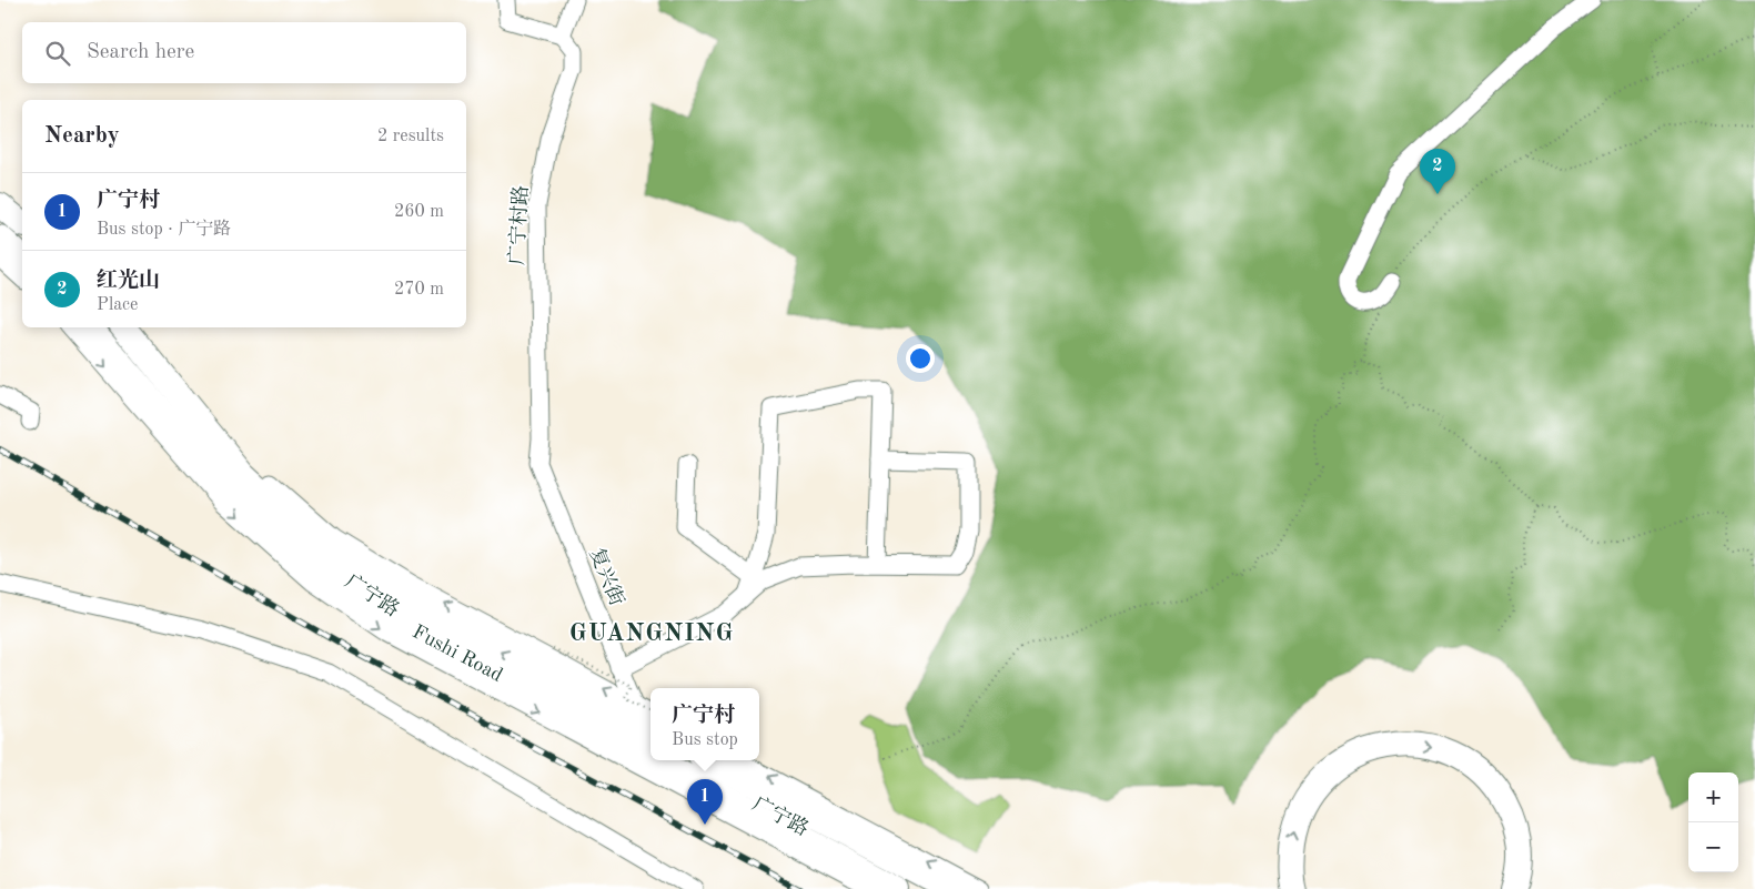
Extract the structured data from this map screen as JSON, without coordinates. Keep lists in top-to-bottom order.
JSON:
{
  "streets": {
    "highway": ["Fushi Road"],
    "street": ["广宁村路", "复兴街", "广宁路"]
  },
  "crossings": [
    ["广宁村路", "复兴街"],
    ["复兴街", "广宁路"],
    ["复兴街", "Fushi Road"],
    ["广宁路", "Fushi Road"]
  ],
  "districts": ["GUANGNING"],
  "page": {
    "search": "Search here",
    "heading": ["Nearby", "2 results"],
    "pins": ["2", "1"],
    "list": [
      {
        "mark": "1",
        "name": "广宁村",
        "note": "Bus stop · 广宁路",
        "value": "260 m"
      },
      {
        "mark": "2",
        "name": "红光山",
        "note": "Place",
        "value": "270 m"
      }
    ],
    "popup": ["广宁村", "Bus stop"],
    "map_buttons": ["+", "−"]
  }
}
